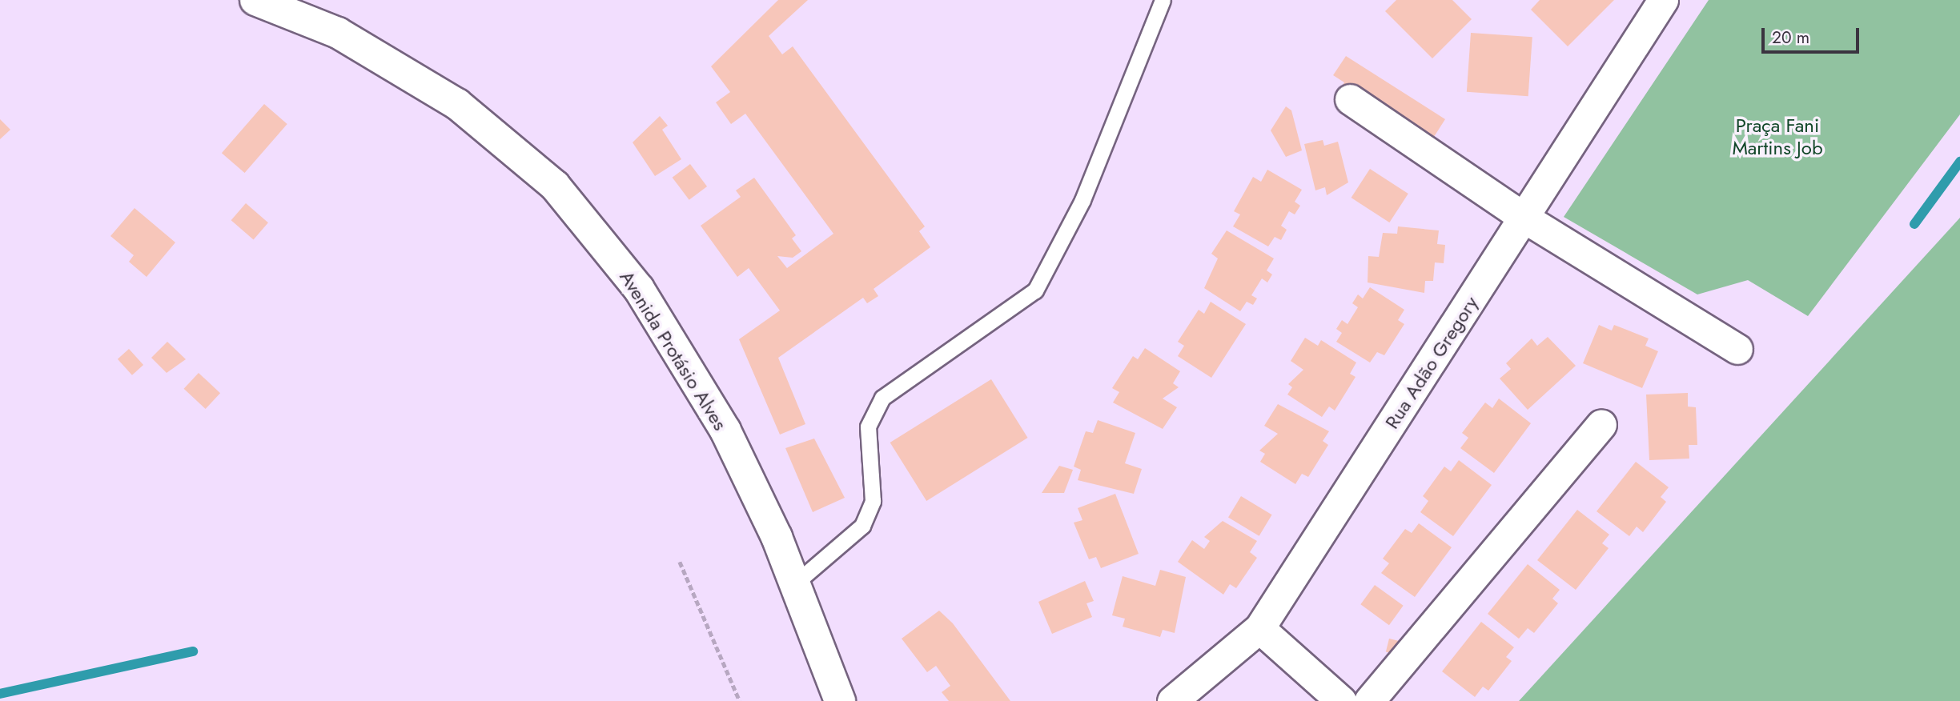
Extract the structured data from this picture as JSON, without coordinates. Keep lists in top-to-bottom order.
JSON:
{
  "streets": {
    "main road": ["Avenida Protásio Alves"],
    "street": ["Rua Adão Gregory"]
  },
  "parks": ["Praça Fani Martins Job"],
  "scale_bar": "20 m"
}
